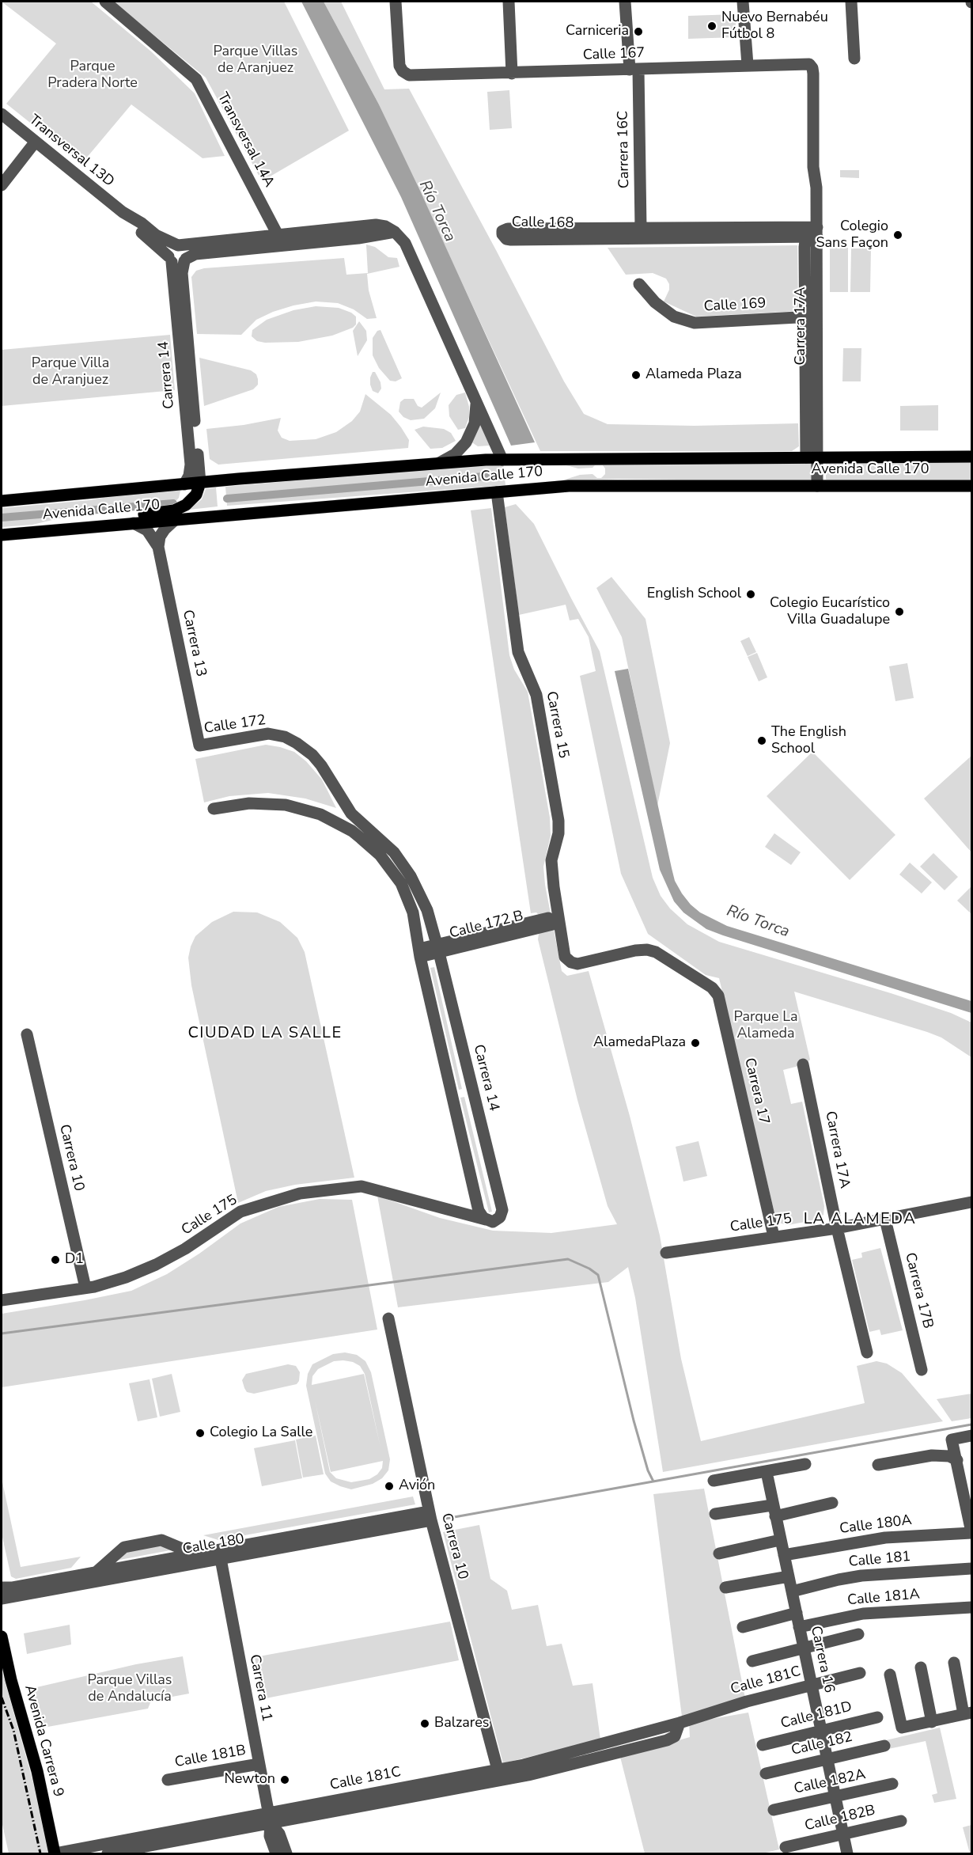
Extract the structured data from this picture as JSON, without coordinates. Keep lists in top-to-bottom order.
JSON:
{
  "streets": {
    "main road": ["Avenida Calle 170", "Avenida Carrera 9"],
    "street": [
      "Calle 167",
      "Transversal 14A",
      "Carrera 16C",
      "Transversal 13D",
      "Calle 168",
      "Calle 169",
      "Carrera 17A",
      "Carrera 14",
      "Carrera 13",
      "Calle 172",
      "Carrera 15",
      "Calle 172 B",
      "Carrera 17",
      "Carrera 10",
      "Calle 175",
      "Carrera 17B",
      "Calle 180A",
      "Calle 180",
      "Calle 181",
      "Calle 181A",
      "Carrera 16",
      "Calle 181C",
      "Carrera 11",
      "Calle 181D",
      "Calle 182",
      "Calle 181B",
      "Calle 182A",
      "Calle 182B"
    ]
  },
  "crossings": [
    ["Calle 167", "Carrera 16C"],
    ["Calle 167", "Carrera 17A"],
    ["Carrera 16C", "Calle 168"],
    ["Calle 168", "Carrera 17A"],
    ["Calle 169", "Carrera 17A"],
    ["Carrera 17A", "Avenida Calle 170"],
    ["Carrera 17A", "Calle 175"],
    ["Carrera 14", "Avenida Calle 170"],
    ["Carrera 14", "Calle 172"],
    ["Carrera 14", "Calle 172 B"],
    ["Carrera 14", "Calle 175"],
    ["Avenida Calle 170", "Carrera 13"],
    ["Avenida Calle 170", "Carrera 15"],
    ["Carrera 13", "Calle 172"],
    ["Carrera 15", "Calle 172 B"],
    ["Carrera 15", "Carrera 17"],
    ["Carrera 17", "Calle 175"],
    ["Carrera 10", "Calle 175"],
    ["Carrera 10", "Calle 180"],
    ["Carrera 10", "Calle 181C"],
    ["Calle 175", "Carrera 17B"],
    ["Calle 180A", "Carrera 16"],
    ["Calle 180", "Carrera 11"],
    ["Calle 181", "Carrera 16"],
    ["Calle 181A", "Carrera 16"],
    ["Carrera 16", "Calle 181C"],
    ["Carrera 16", "Calle 181D"],
    ["Carrera 16", "Calle 182"],
    ["Carrera 16", "Calle 182A"],
    ["Carrera 16", "Calle 182B"],
    ["Calle 181C", "Carrera 11"],
    ["Calle 181C", "Avenida Carrera 9"],
    ["Carrera 11", "Calle 181B"]
  ],
  "districts": ["CIUDAD LA SALLE", "LA ALAMEDA"],
  "water": ["Río Torca"],
  "parks": [
    "Parque Villas de Aranjuez",
    "Parque Pradera Norte",
    "Parque Villa de Aranjuez",
    "Parque La Alameda",
    "Parque Villas de Andalucía"
  ],
  "places": [
    "Nuevo Bernabéu Fútbol 8",
    "Carniceria",
    "Colegio Sans Façon",
    "Alameda Plaza",
    "English School",
    "Colegio Eucarístico Villa Guadalupe",
    "The English School",
    "AlamedaPlaza",
    "D1",
    "Colegio La Salle",
    "Avión",
    "Balzares",
    "Newton"
  ]
}
